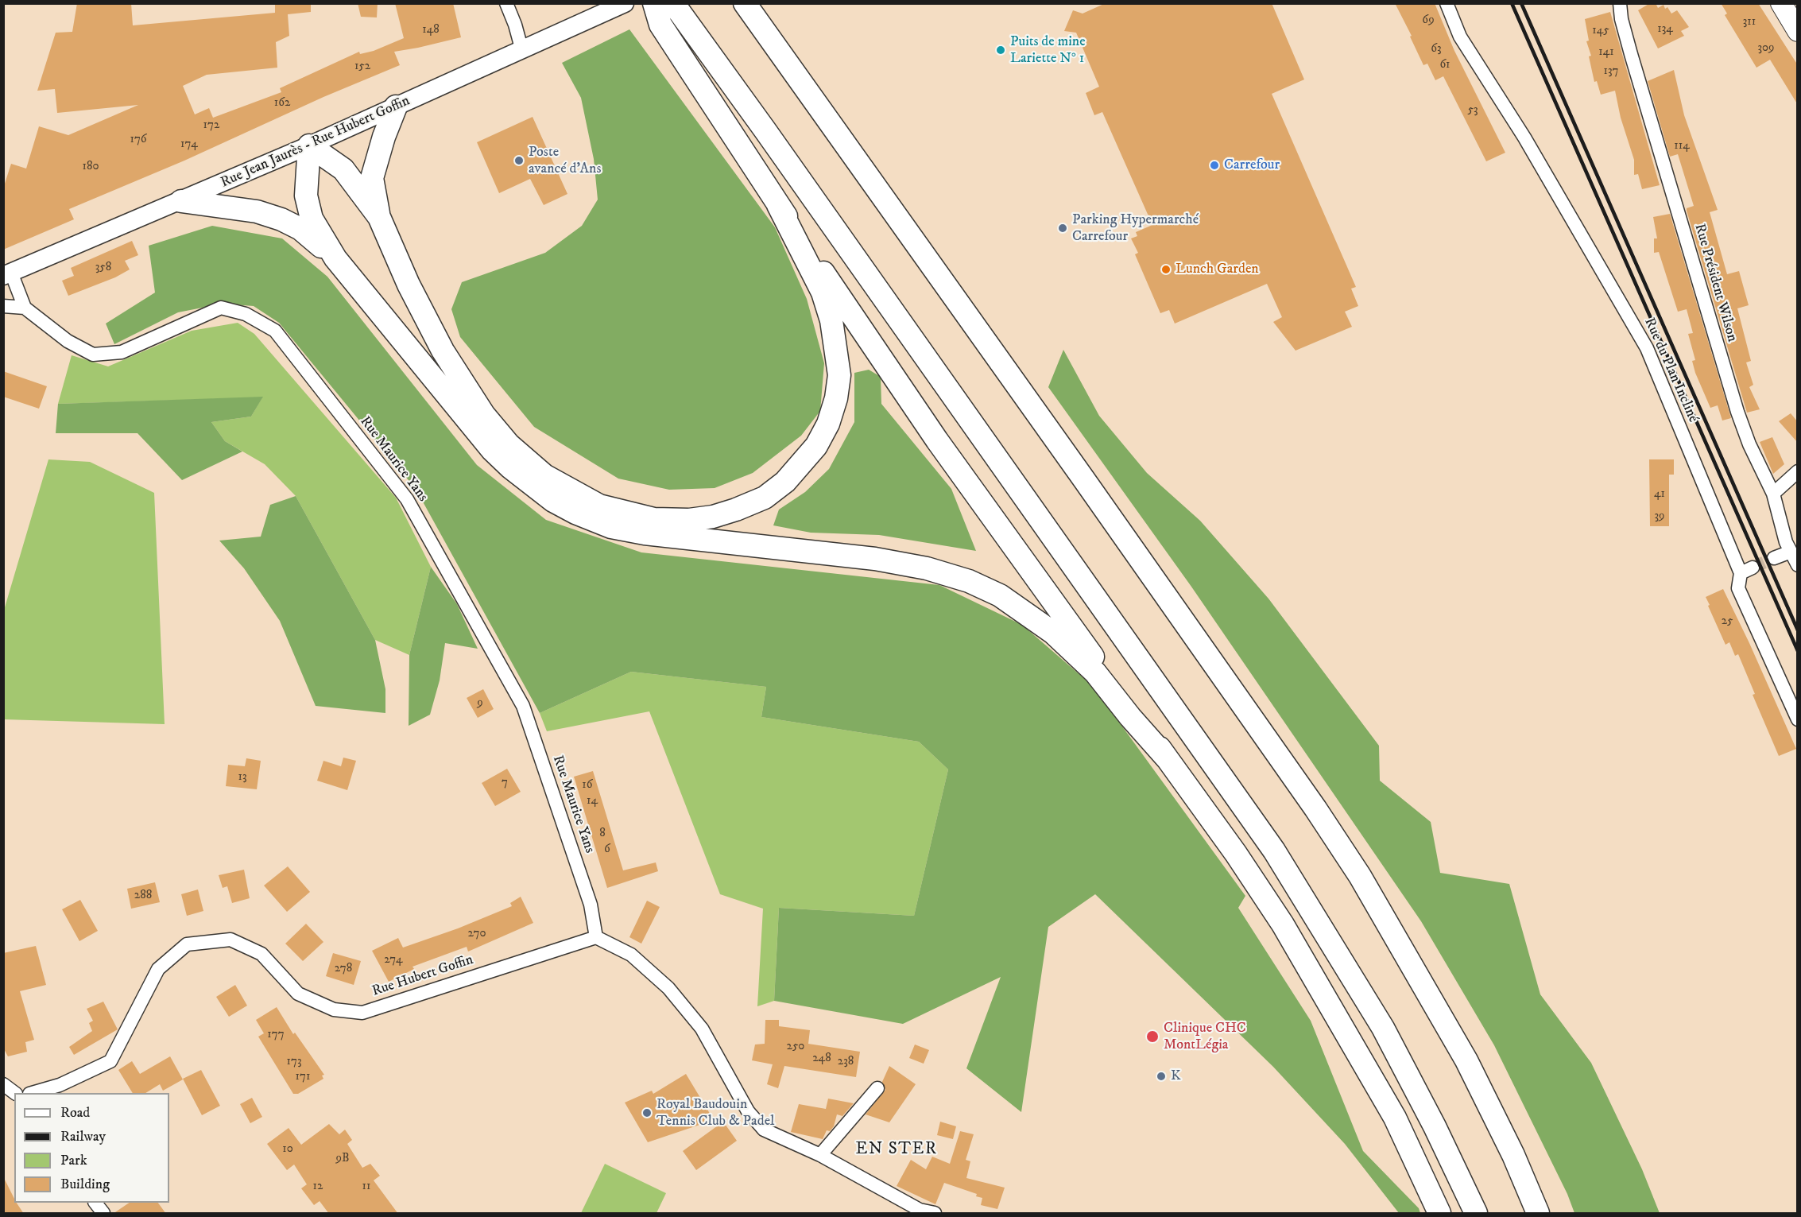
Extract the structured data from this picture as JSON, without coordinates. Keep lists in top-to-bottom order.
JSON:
{
  "streets": {
    "main road": ["Rue Jean Jaurès - Rue Hubert Goffin"],
    "street": [
      "Rue Président Wilson",
      "Rue du Plan Incliné",
      "Rue Maurice Yans",
      "Rue Hubert Goffin"
    ]
  },
  "crossings": [
    ["Rue Maurice Yans", "Rue Hubert Goffin"]
  ],
  "districts": ["EN STER"],
  "places": [
    "Puits de mine Lariette N° 1",
    "Poste avancé d'Ans",
    "Carrefour",
    "Parking Hypermarché Carrefour",
    "Lunch Garden",
    "Clinique CHC MontLégia",
    "K",
    "Royal Baudouin Tennis Club & Padel"
  ],
  "house_numbers": [
    "69",
    "311",
    "134",
    "148",
    "145",
    "309",
    "63",
    "141",
    "61",
    "152",
    "137",
    "162",
    "53",
    "172",
    "176",
    "174",
    "114",
    "180",
    "358",
    "41",
    "39",
    "25",
    "9",
    "13",
    "7",
    "16",
    "14",
    "8",
    "6",
    "288",
    "270",
    "274",
    "278",
    "177",
    "250",
    "248",
    "173",
    "238",
    "171",
    "10",
    "9B",
    "12",
    "11"
  ],
  "legend": [
    "Road",
    "Railway",
    "Park",
    "Building"
  ]
}
